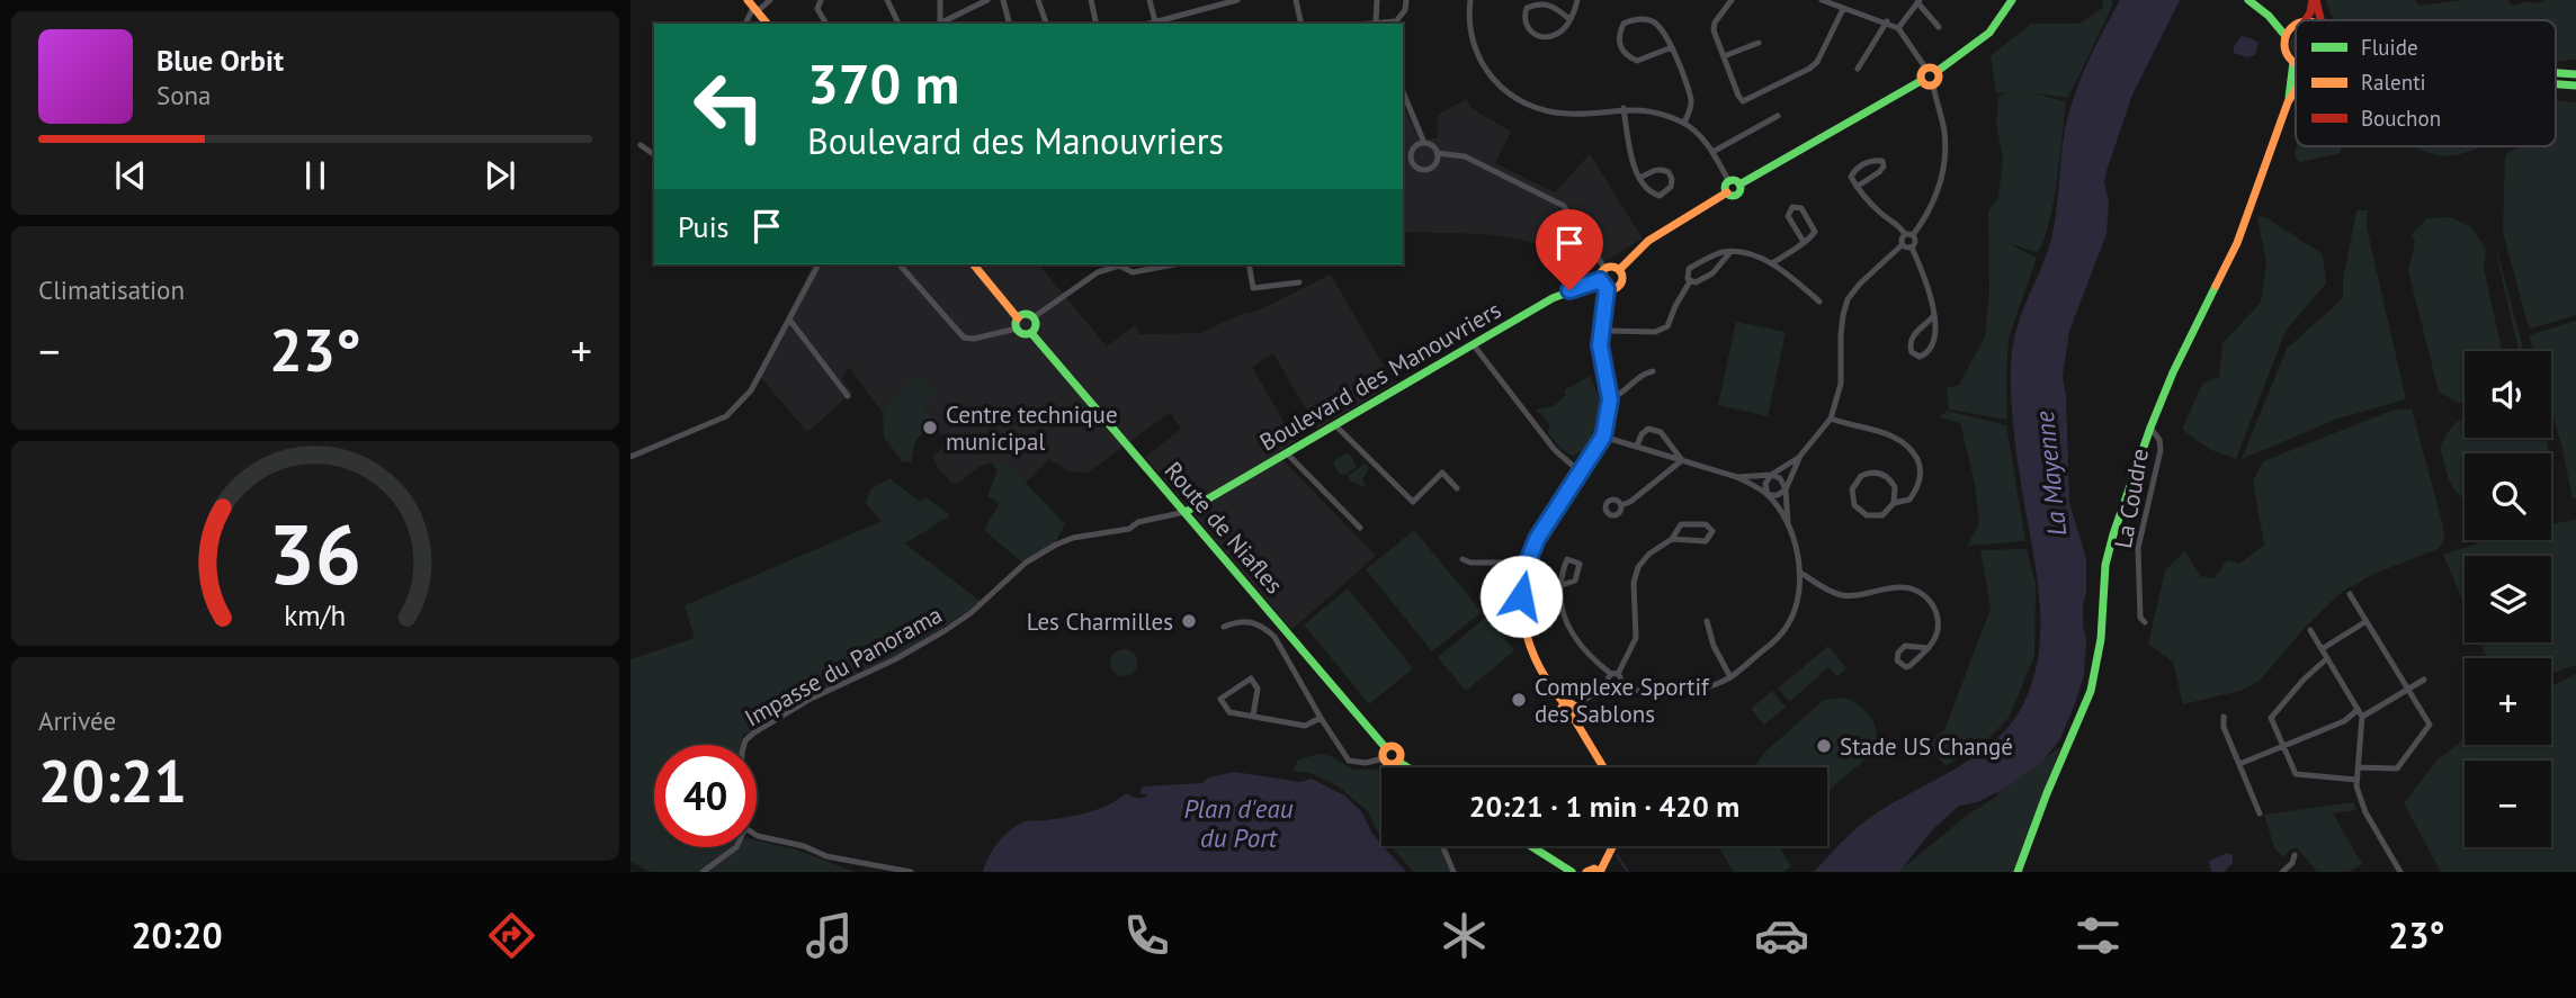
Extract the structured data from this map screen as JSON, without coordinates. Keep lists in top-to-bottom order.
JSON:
{
  "streets": {
    "street": [
      "Boulevard des Manouvriers",
      "La Coudre",
      "Route de Niafles",
      "Impasse du Panorama"
    ]
  },
  "crossings": [
    ["Boulevard des Manouvriers", "Route de Niafles"],
    ["Boulevard des Manouvriers", "Impasse du Panorama"],
    ["Route de Niafles", "Impasse du Panorama"]
  ],
  "water": ["La Mayenne", "Plan d'eau du Port"],
  "places": [
    "Centre technique municipal",
    "Les Charmilles",
    "Complexe Sportif des Sablons",
    "Stade US Changé"
  ],
  "legend": ["Fluide", "Ralenti", "Bouchon"],
  "page": {
    "turn": ["370 m", "Boulevard des Manouvriers"],
    "song": ["Blue Orbit", "Sona"],
    "then": "Puis",
    "tile": [
      "Climatisation",
      ["Arrivée", "20:21"]
    ],
    "heat": ["−", "23°", "+"],
    "map_buttons": ["+", "−"],
    "limit": "40",
    "trip": "20:21 · 1 min · 420 m",
    "tabs": ["20:20", "23°"],
    "gauge": ["36", "km/h"]
  }
}
